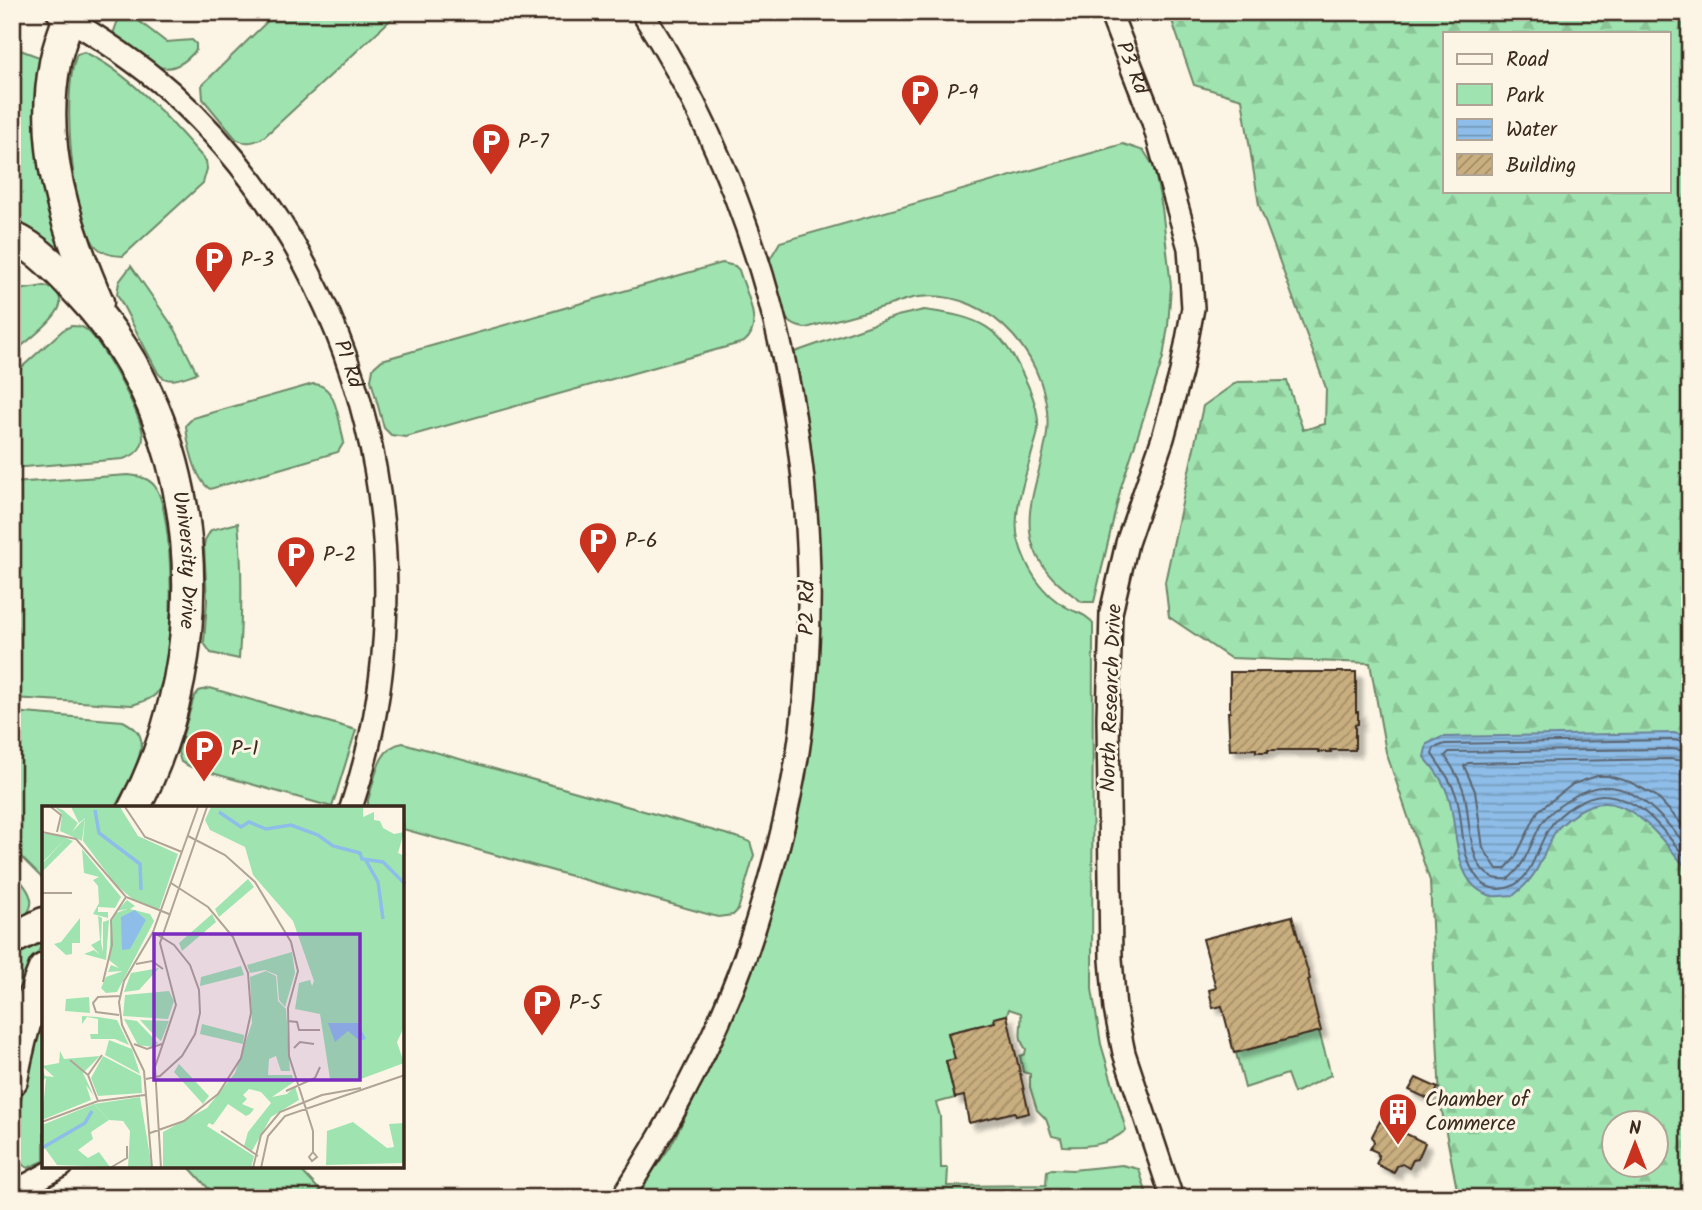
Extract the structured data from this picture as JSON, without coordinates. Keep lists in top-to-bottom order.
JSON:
{
  "streets": {
    "main road": ["University Drive"],
    "street": [
      "P3 Rd",
      "P1 Rd",
      "P2 Rd",
      "North Research Drive"
    ]
  },
  "crossings": [
    ["P3 Rd", "North Research Drive"],
    ["P1 Rd", "University Drive"]
  ],
  "places": {
    "parking": [
      "P-9",
      "P-7",
      "P-3",
      "P-6",
      "P-2",
      "P-1",
      "P-5"
    ],
    "building": ["Chamber of Commerce"]
  },
  "legend": [
    "Road",
    "Park",
    "Water",
    "Building"
  ],
  "north": "top"
}
